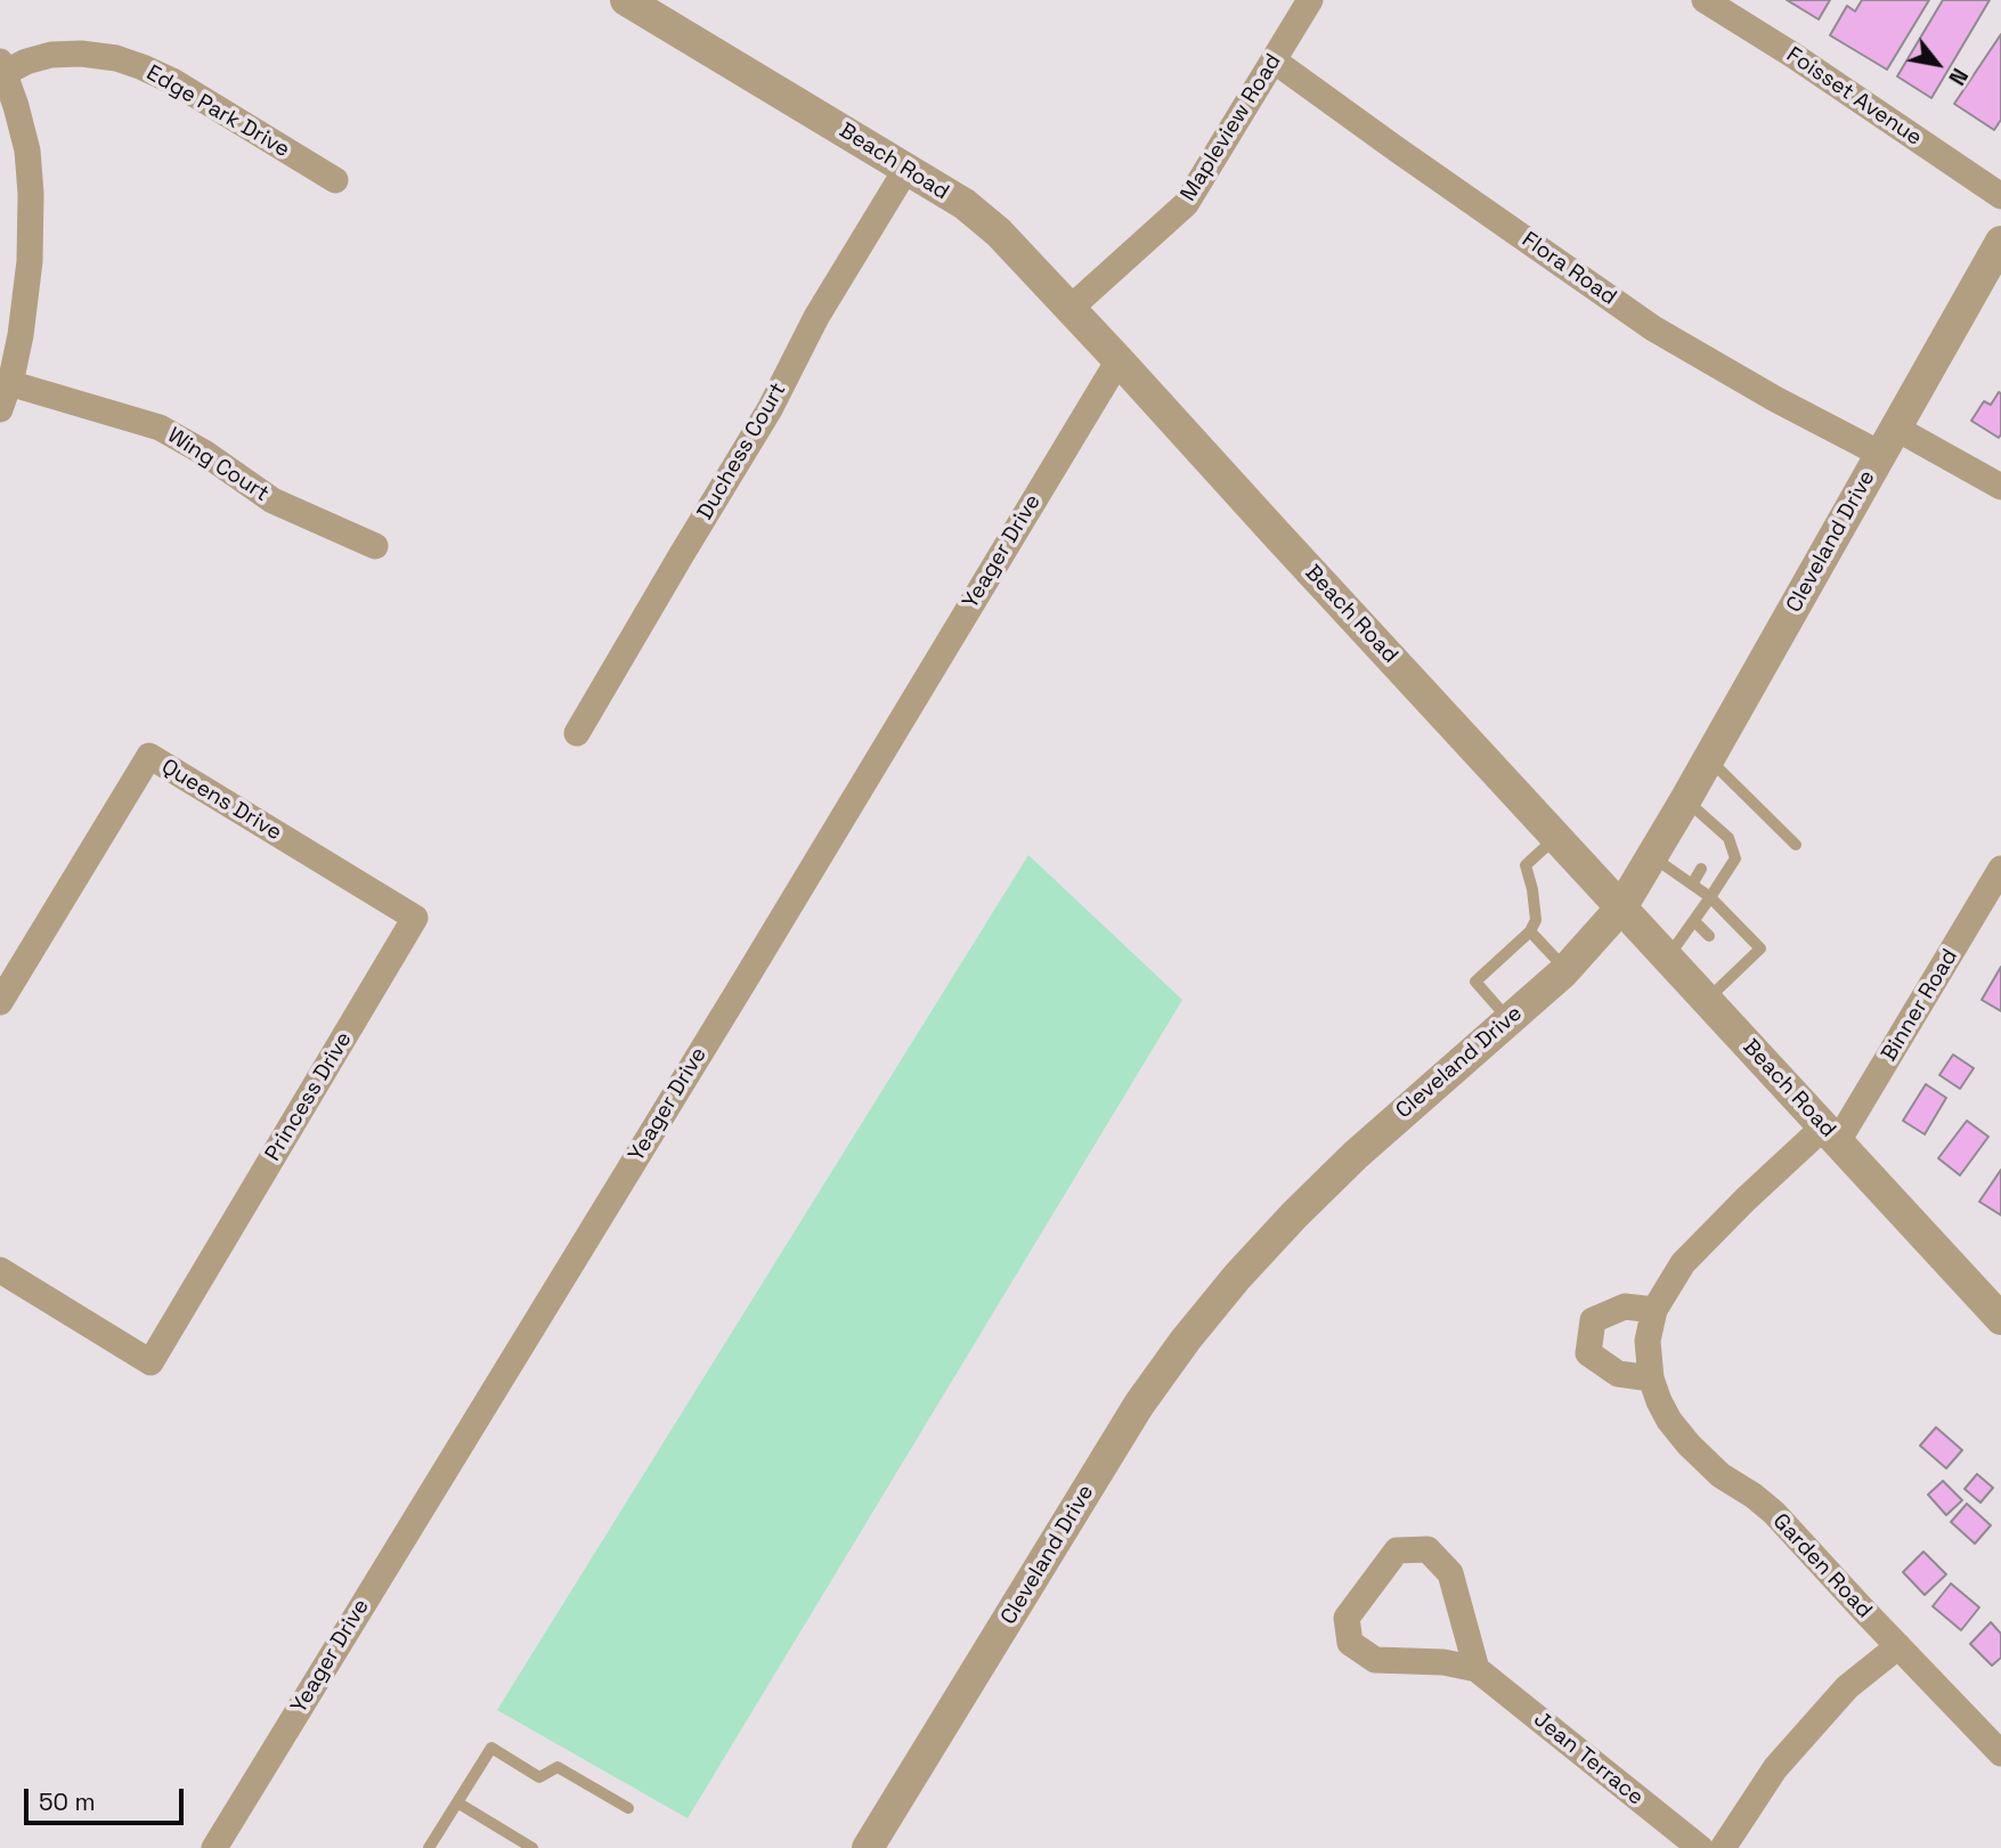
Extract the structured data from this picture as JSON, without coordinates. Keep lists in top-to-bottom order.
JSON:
{
  "streets": {
    "street": [
      "Foisset Avenue",
      "Edge Park Drive",
      "Mapleview Road",
      "Beach Road",
      "Flora Road",
      "Duchess Court",
      "Wing Court",
      "Cleveland Drive",
      "Yeager Drive",
      "Queens Drive",
      "Binner Road",
      "Princess Drive",
      "Garden Road",
      "Jean Terrace"
    ]
  },
  "crossings": [
    ["Mapleview Road", "Beach Road"],
    ["Mapleview Road", "Flora Road"],
    ["Beach Road", "Duchess Court"],
    ["Beach Road", "Cleveland Drive"],
    ["Beach Road", "Yeager Drive"],
    ["Beach Road", "Binner Road"],
    ["Beach Road", "Garden Road"],
    ["Flora Road", "Cleveland Drive"],
    ["Queens Drive", "Princess Drive"],
    ["Binner Road", "Garden Road"]
  ],
  "scale_bar": "50 m",
  "north": "bottom right"
}
